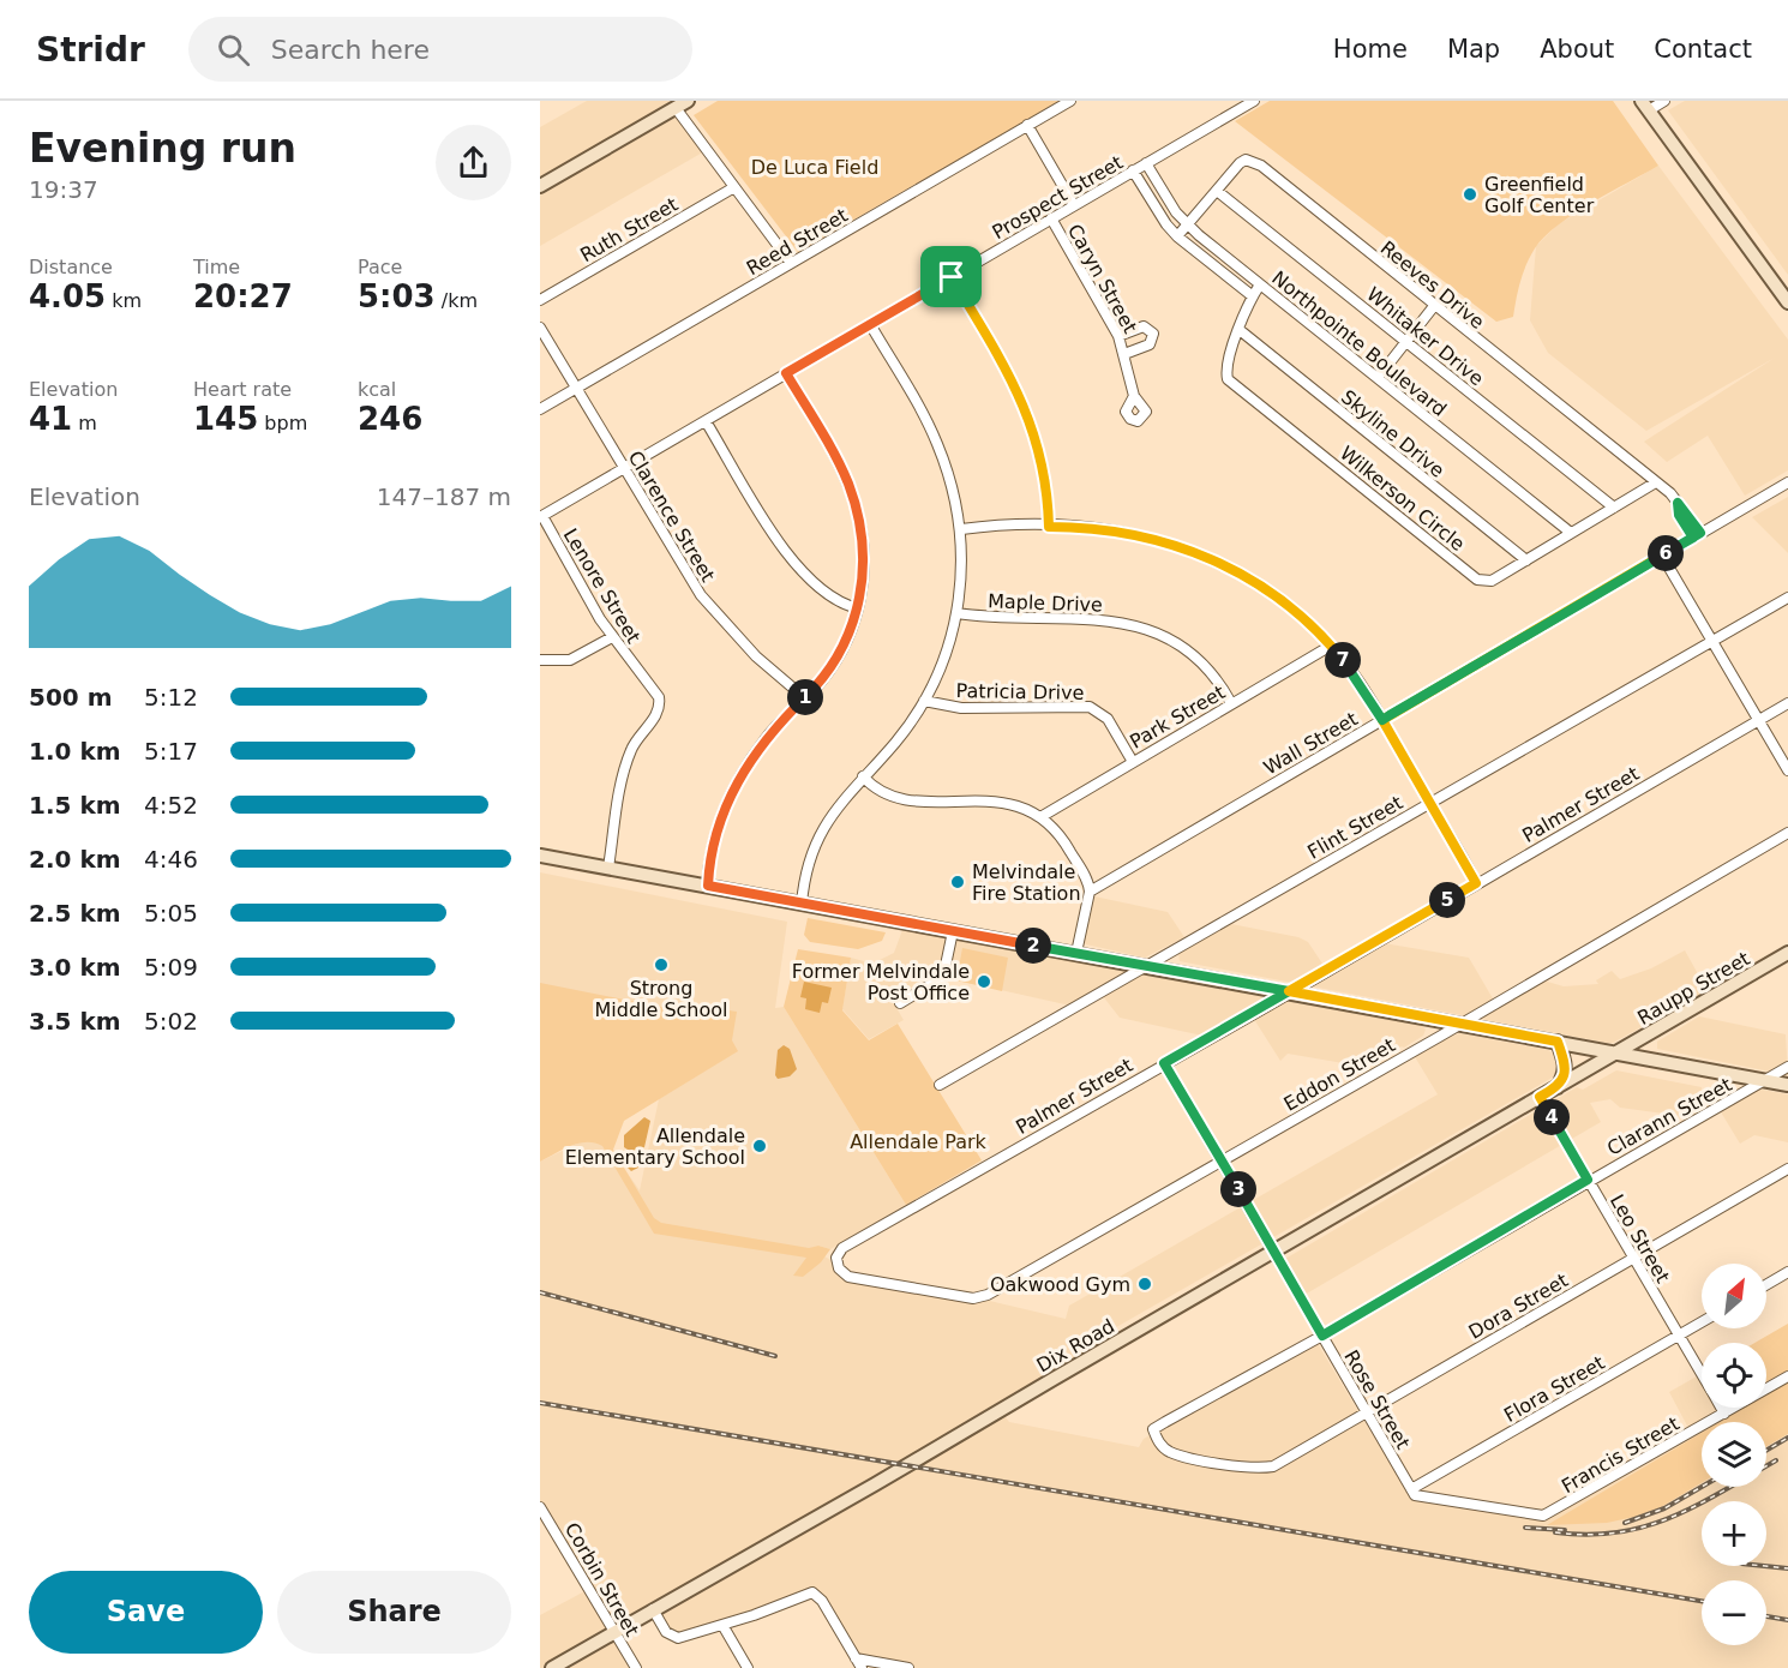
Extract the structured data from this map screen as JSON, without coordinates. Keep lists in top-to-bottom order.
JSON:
{
  "streets": {
    "main road": ["Raupp Street", "Dix Road"],
    "street": [
      "Prospect Street",
      "Ruth Street",
      "Reed Street",
      "Caryn Street",
      "Reeves Drive",
      "Whitaker Drive",
      "Northpointe Boulevard",
      "Skyline Drive",
      "Wilkerson Circle",
      "Clarence Street",
      "Lenore Street",
      "Maple Drive",
      "Patricia Drive",
      "Park Street",
      "Wall Street",
      "Palmer Street",
      "Flint Street",
      "Eddon Street",
      "Clarann Street",
      "Leo Street",
      "Dora Street",
      "Flora Street",
      "Rose Street",
      "Francis Street",
      "Corbin Street"
    ]
  },
  "crossings": [
    ["Prospect Street", "Caryn Street"],
    ["Prospect Street", "Northpointe Boulevard"],
    ["Prospect Street", "Clarence Street"],
    ["Prospect Street", "Lenore Street"],
    ["Reed Street", "Clarence Street"],
    ["Reeves Drive", "Whitaker Drive"],
    ["Reeves Drive", "Northpointe Boulevard"],
    ["Reeves Drive", "Wilkerson Circle"],
    ["Reeves Drive", "Wall Street"],
    ["Whitaker Drive", "Wilkerson Circle"],
    ["Northpointe Boulevard", "Wilkerson Circle"],
    ["Skyline Drive", "Wilkerson Circle"],
    ["Maple Drive", "Park Street"],
    ["Patricia Drive", "Park Street"],
    ["Palmer Street", "Eddon Street"],
    ["Palmer Street", "Rose Street"],
    ["Raupp Street", "Dix Road"],
    ["Eddon Street", "Rose Street"],
    ["Clarann Street", "Leo Street"],
    ["Clarann Street", "Dora Street"],
    ["Clarann Street", "Rose Street"],
    ["Leo Street", "Dora Street"],
    ["Leo Street", "Dix Road"],
    ["Leo Street", "Flora Street"],
    ["Leo Street", "Francis Street"],
    ["Dora Street", "Rose Street"],
    ["Dix Road", "Rose Street"],
    ["Dix Road", "Corbin Street"],
    ["Flora Street", "Rose Street"],
    ["Flora Street", "Francis Street"],
    ["Rose Street", "Francis Street"]
  ],
  "parks": ["De Luca Field", "Allendale Park"],
  "places": [
    "Greenfield Golf Center",
    "Melvindale Fire Station",
    "Strong Middle School",
    "Former Melvindale Post Office",
    "Allendale Elementary School",
    "Oakwood Gym"
  ],
  "north": "top right",
  "page": {
    "header": "Stridr",
    "search": "Search here",
    "nav": [
      "Home",
      "Map",
      "About",
      "Contact"
    ],
    "heading": ["Evening run", "19:37"],
    "stats": [
      ["Distance", "4.05 km"],
      ["Time", "20:27"],
      ["Pace", "5:03 /km"],
      ["Elevation", "41 m"],
      ["Heart rate", "145 bpm"],
      ["kcal", "246"]
    ],
    "chart": ["Elevation", "147–187 m"],
    "pins": [
      "6",
      "7",
      "1",
      "5",
      "2",
      "4",
      "3"
    ],
    "list": [
      {
        "name": "500 m",
        "note": "5:12"
      },
      {
        "name": "1.0 km",
        "note": "5:17"
      },
      {
        "name": "1.5 km",
        "note": "4:52"
      },
      {
        "name": "2.0 km",
        "note": "4:46"
      },
      {
        "name": "2.5 km",
        "note": "5:05"
      },
      {
        "name": "3.0 km",
        "note": "5:09"
      },
      {
        "name": "3.5 km",
        "note": "5:02"
      }
    ],
    "map_buttons": ["+", "−"],
    "buttons": ["Save", "Share"]
  }
}
